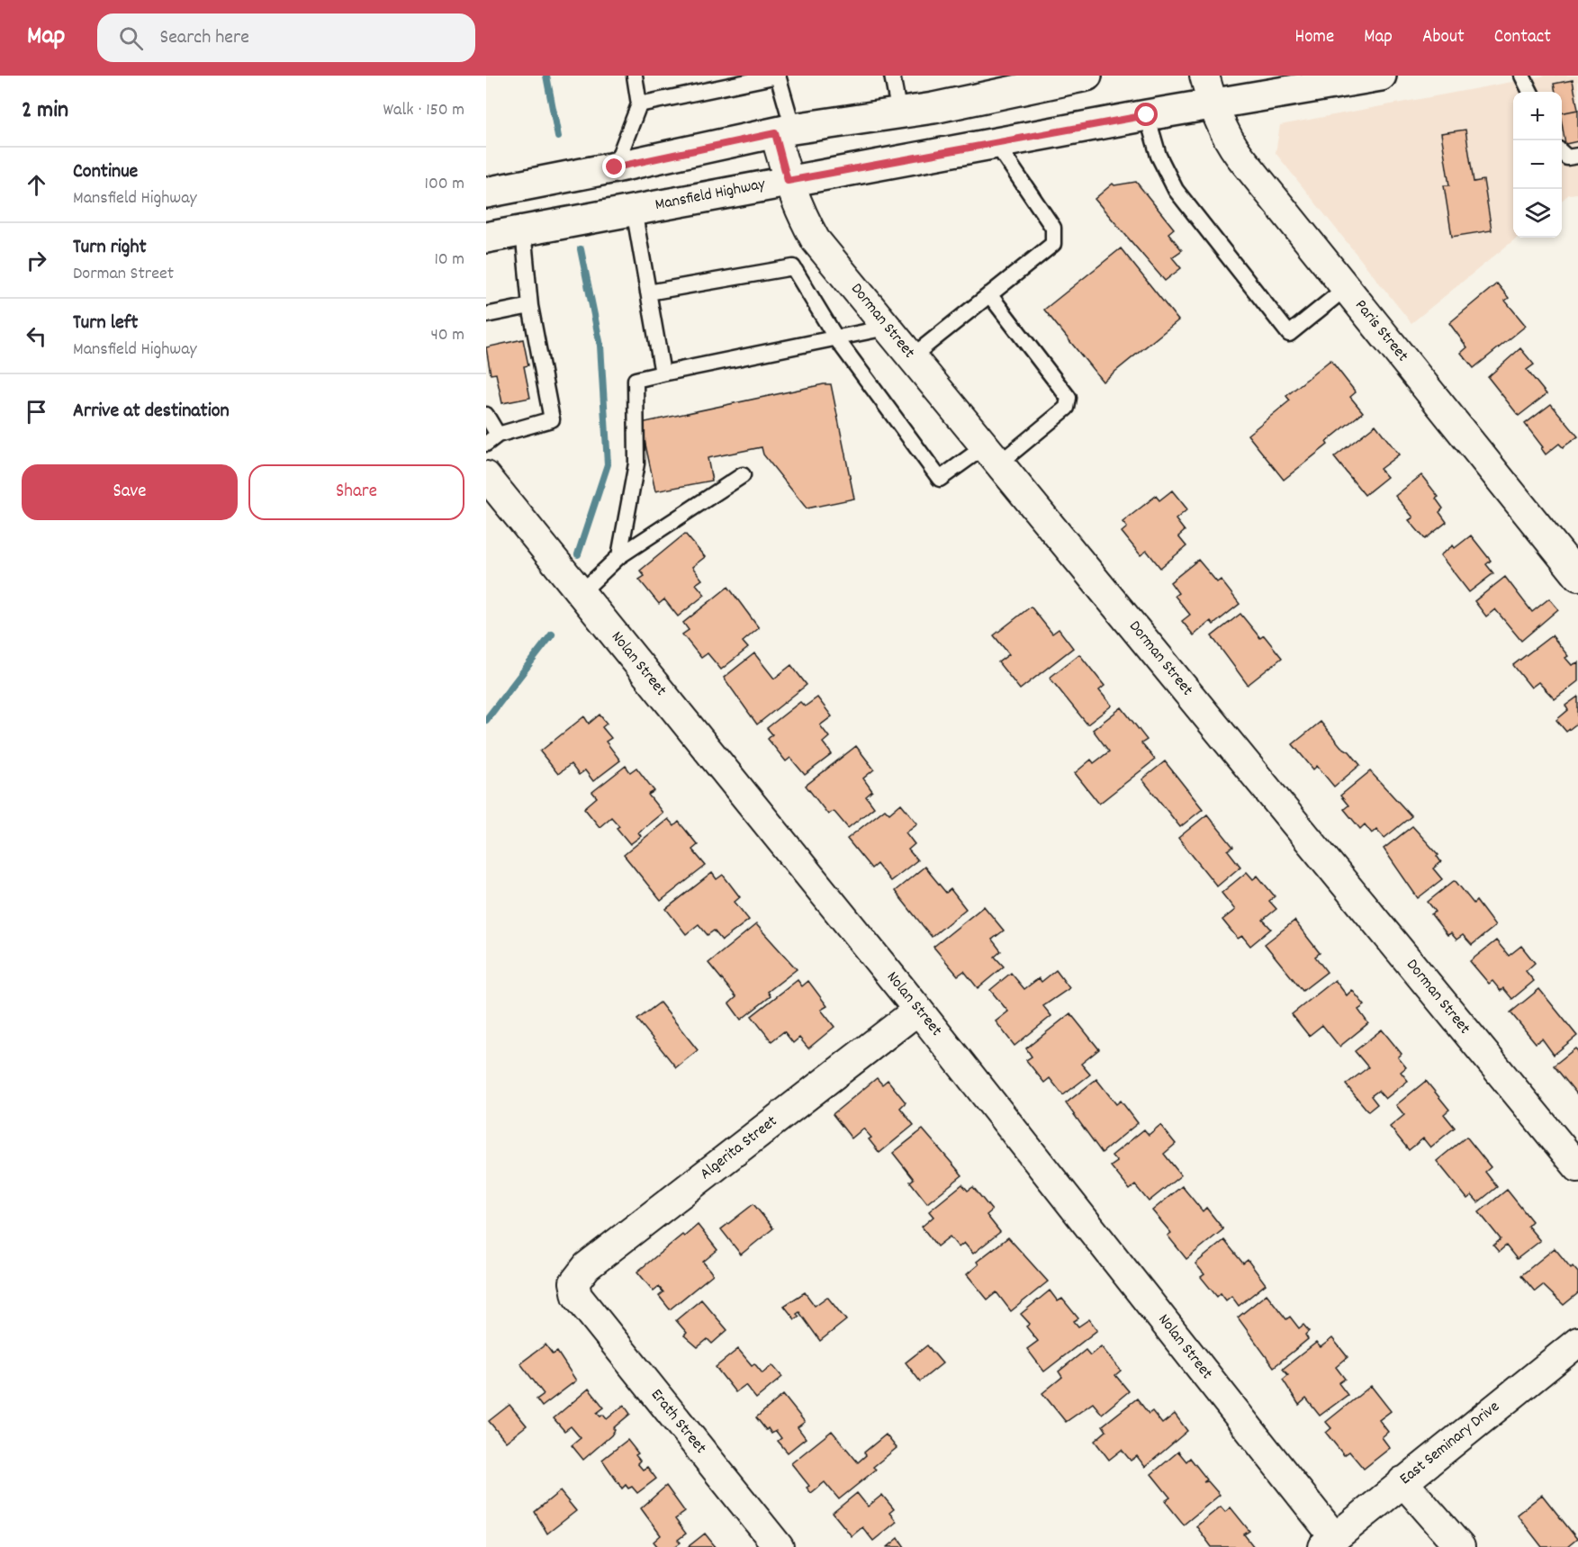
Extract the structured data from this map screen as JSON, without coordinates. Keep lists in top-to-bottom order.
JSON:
{
  "streets": {
    "main road": ["Mansfield Highway"],
    "street": [
      "Dorman Street",
      "Paris Street",
      "Nolan Street",
      "Algerita Street",
      "Erath Street",
      "East Seminary Drive"
    ]
  },
  "crossings": [
    ["Mansfield Highway", "Dorman Street"],
    ["Mansfield Highway", "Paris Street"],
    ["Nolan Street", "Algerita Street"],
    ["Nolan Street", "East Seminary Drive"],
    ["Algerita Street", "Erath Street"]
  ],
  "page": {
    "header": "Map",
    "search": "Search here",
    "nav": [
      "Home",
      "Map",
      "About",
      "Contact"
    ],
    "heading": ["2 min", "Walk · 150 m"],
    "map_buttons": ["+", "−"],
    "list": [
      ["Continue", "Mansfield Highway", "100 m"],
      ["Turn right", "Dorman Street", "10 m"],
      ["Turn left", "Mansfield Highway", "40 m"],
      "Arrive at destination"
    ],
    "buttons": ["Save", "Share"]
  }
}
